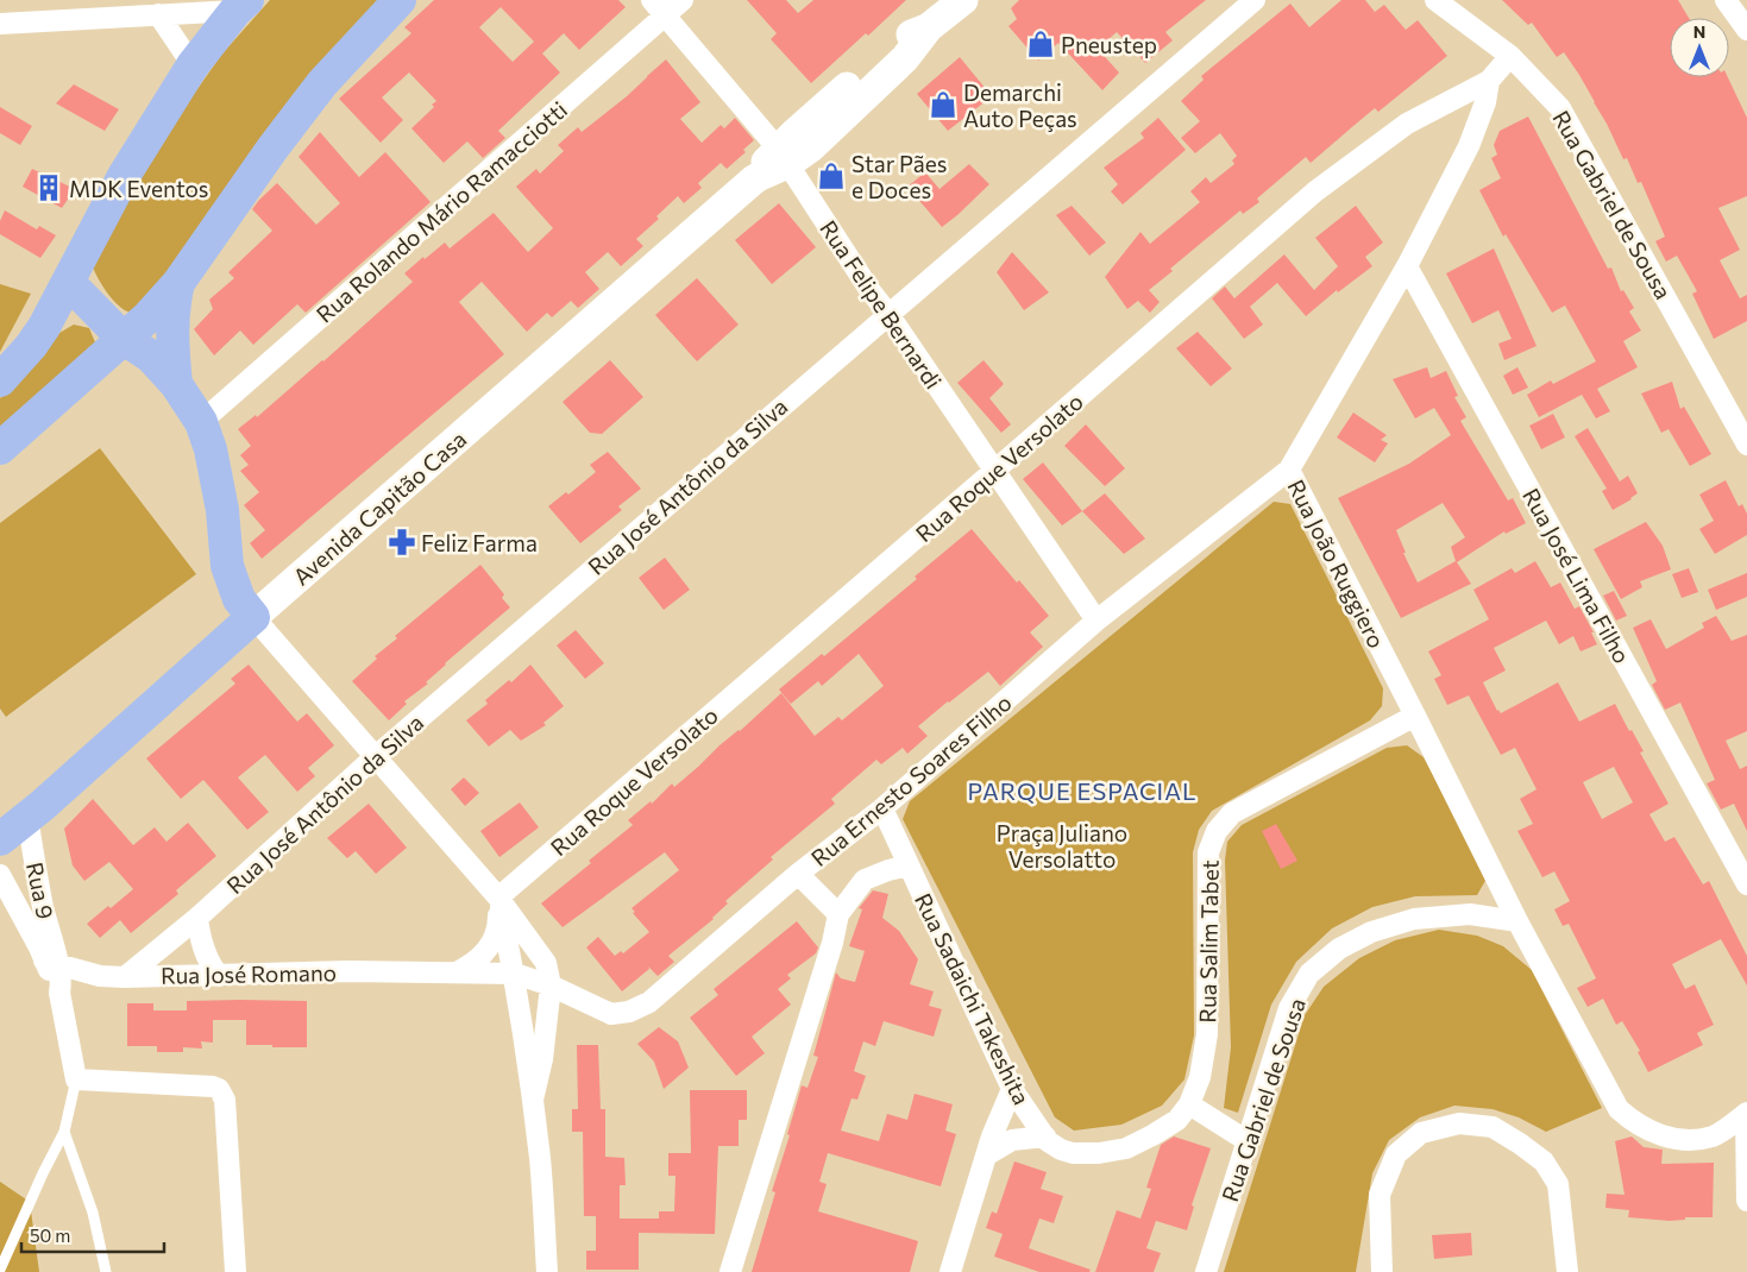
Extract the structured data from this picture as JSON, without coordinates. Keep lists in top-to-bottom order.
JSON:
{
  "streets": {
    "main road": ["Avenida Capitão Casa"],
    "street": [
      "Rua Gabriel de Sousa",
      "Rua Rolando Mário Ramacciotti",
      "Rua Felipe Bernardi",
      "Rua Roque Versolato",
      "Rua José Antônio da Silva",
      "Rua João Ruggiero",
      "Rua José Lima Filho",
      "Rua Ernesto Soares Filho",
      "Rua 9",
      "Rua Salim Tabet",
      "Rua José Romano",
      "Rua Sadaichi Takeshita"
    ]
  },
  "crossings": [
    ["Rua Gabriel de Sousa", "Rua Roque Versolato"],
    ["Rua Gabriel de Sousa", "Rua João Ruggiero"],
    ["Rua Rolando Mário Ramacciotti", "Rua Felipe Bernardi"],
    ["Rua Felipe Bernardi", "Rua Roque Versolato"],
    ["Rua Felipe Bernardi", "Rua José Antônio da Silva"],
    ["Rua Felipe Bernardi", "Avenida Capitão Casa"],
    ["Rua Felipe Bernardi", "Rua Ernesto Soares Filho"],
    ["Rua Roque Versolato", "Rua João Ruggiero"],
    ["Rua José Antônio da Silva", "Rua José Romano"],
    ["Avenida Capitão Casa", "Rua 9"],
    ["Rua João Ruggiero", "Rua José Lima Filho"],
    ["Rua João Ruggiero", "Rua Ernesto Soares Filho"],
    ["Rua João Ruggiero", "Rua Salim Tabet"],
    ["Rua Ernesto Soares Filho", "Rua José Romano"],
    ["Rua Ernesto Soares Filho", "Rua Sadaichi Takeshita"],
    ["Rua 9", "Rua José Romano"],
    ["Rua Salim Tabet", "Rua Sadaichi Takeshita"]
  ],
  "districts": ["PARQUE ESPACIAL"],
  "parks": ["Praça Juliano Versolatto"],
  "places": {
    "shop": ["Pneustep", "Demarchi Auto Peças", "Star Pães e Doces"],
    "building": ["MDK Eventos"],
    "pharmacy": ["Feliz Farma"]
  },
  "scale_bar": "50 m",
  "north": "top"
}
